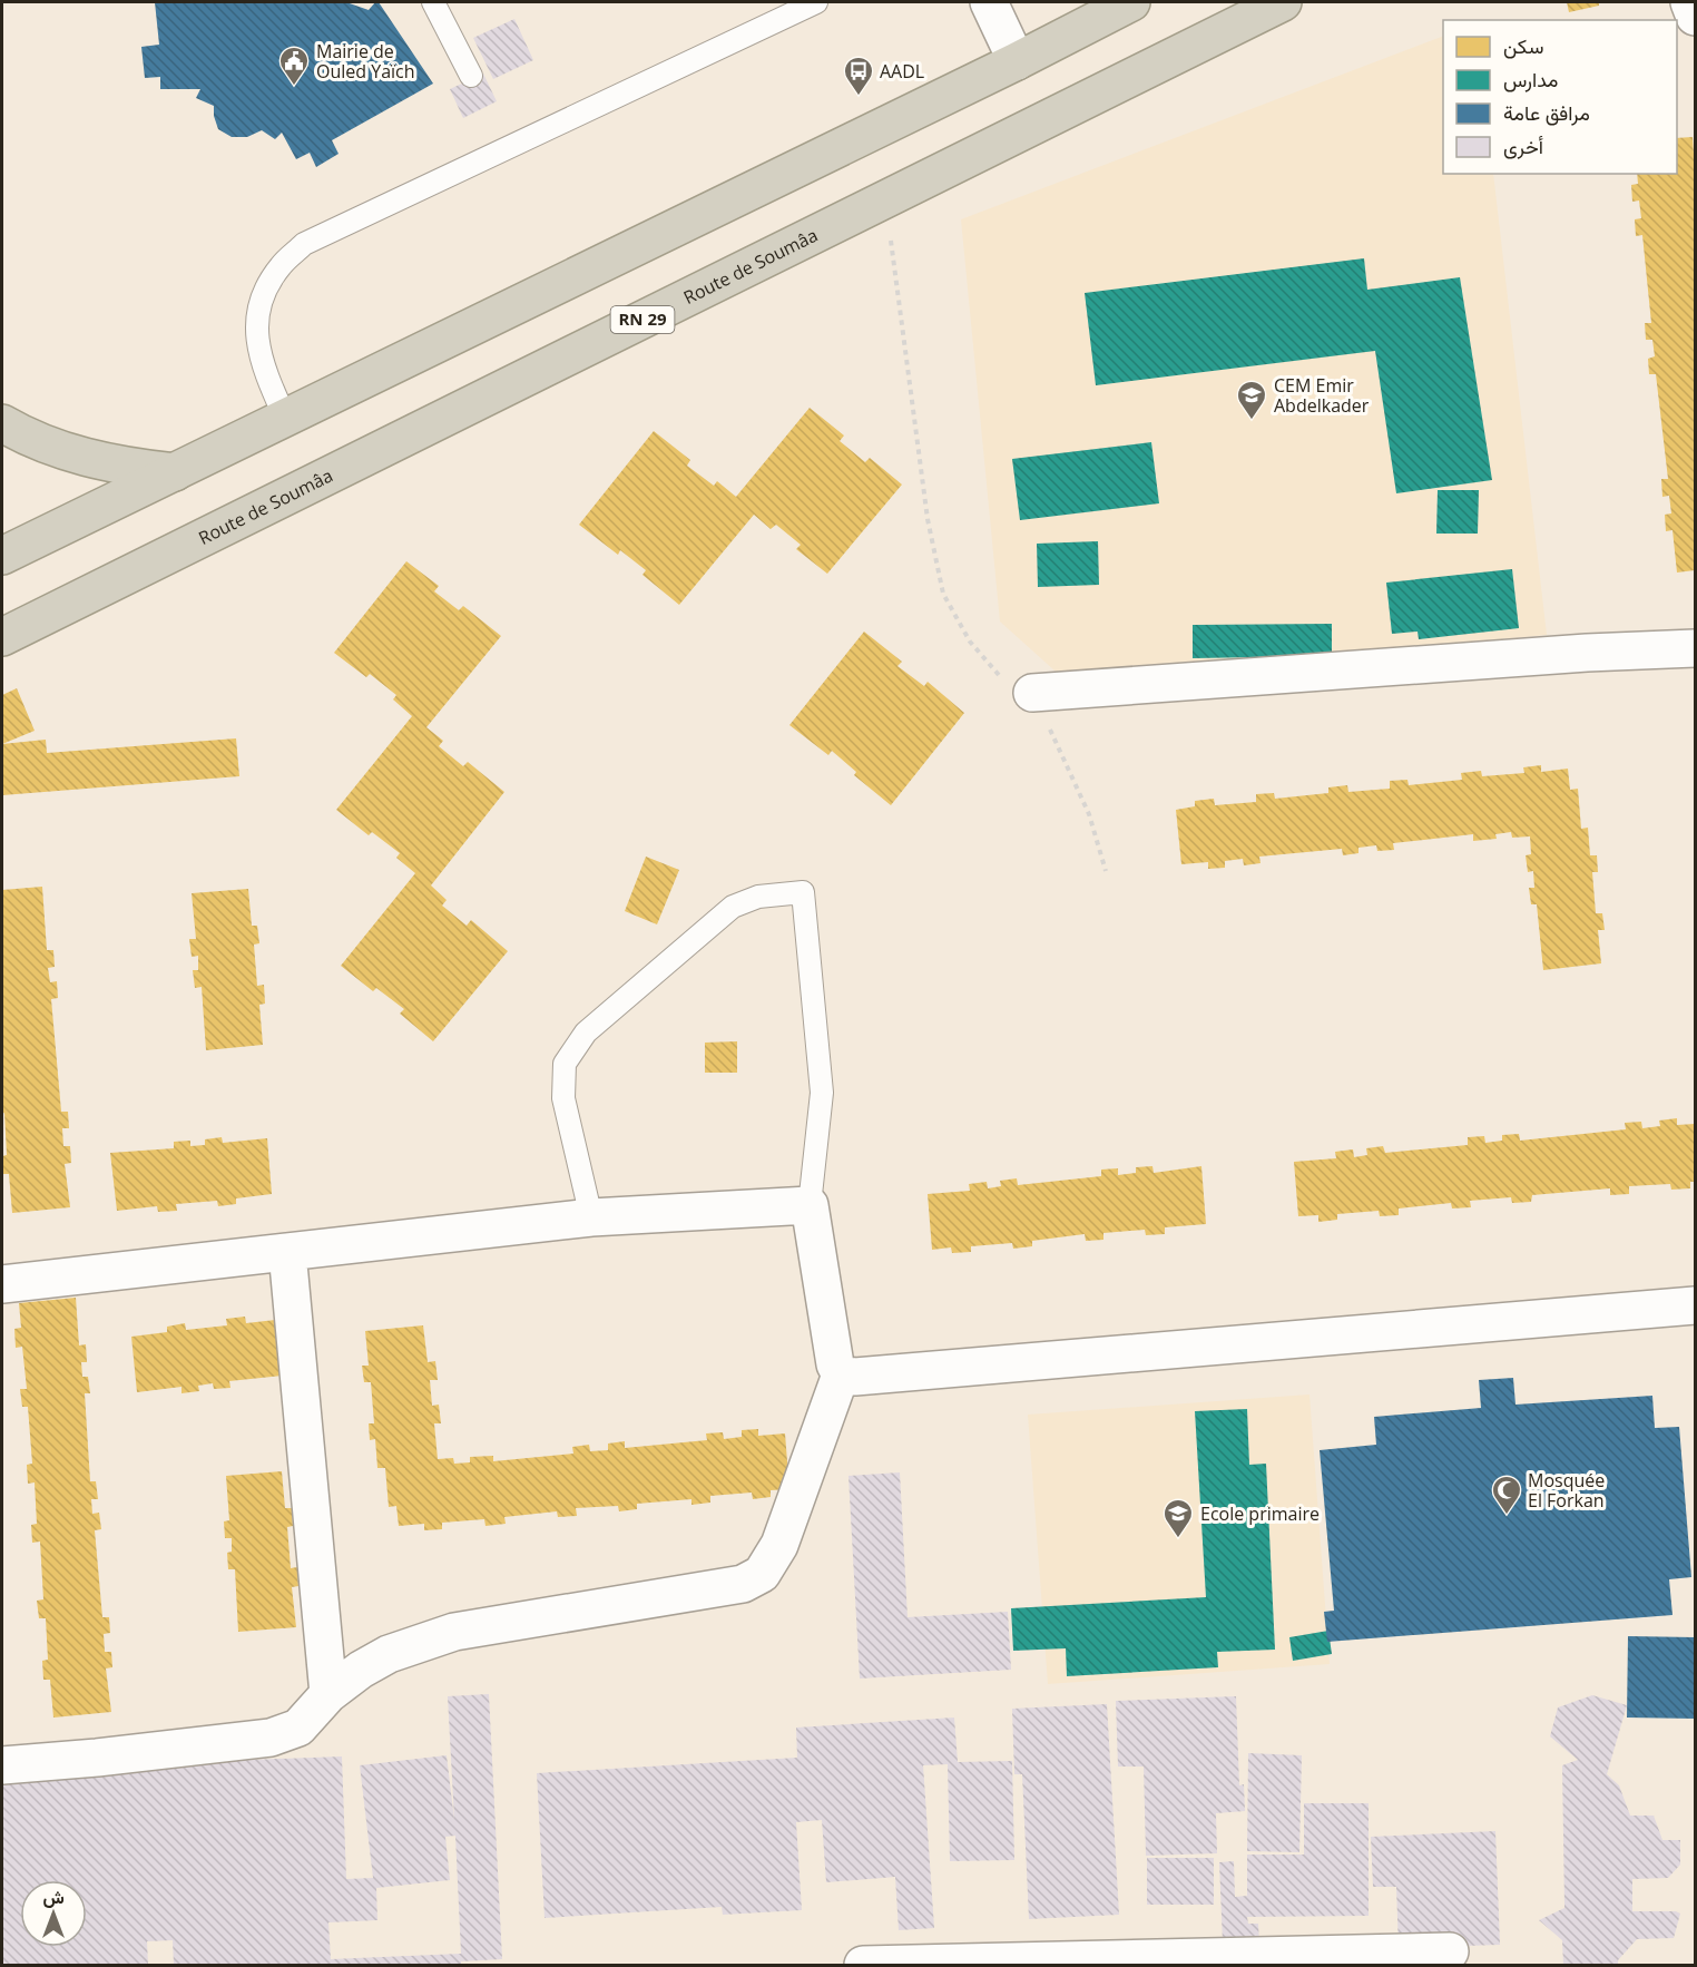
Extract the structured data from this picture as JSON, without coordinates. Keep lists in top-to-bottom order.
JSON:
{
  "streets": {
    "highway": ["Route de Soumâa", "RN 29"]
  },
  "places": {
    "public building": ["Mairie de Ouled Yaïch"],
    "bus stop": ["AADL"],
    "school or university": ["CEM Emir Abdelkader", "Ecole primaire"],
    "mosque": ["Mosquée El Forkan"]
  },
  "legend": [
    "سكن",
    "مدارس",
    "مرافق عامة",
    "أخرى"
  ],
  "north": "top"
}
